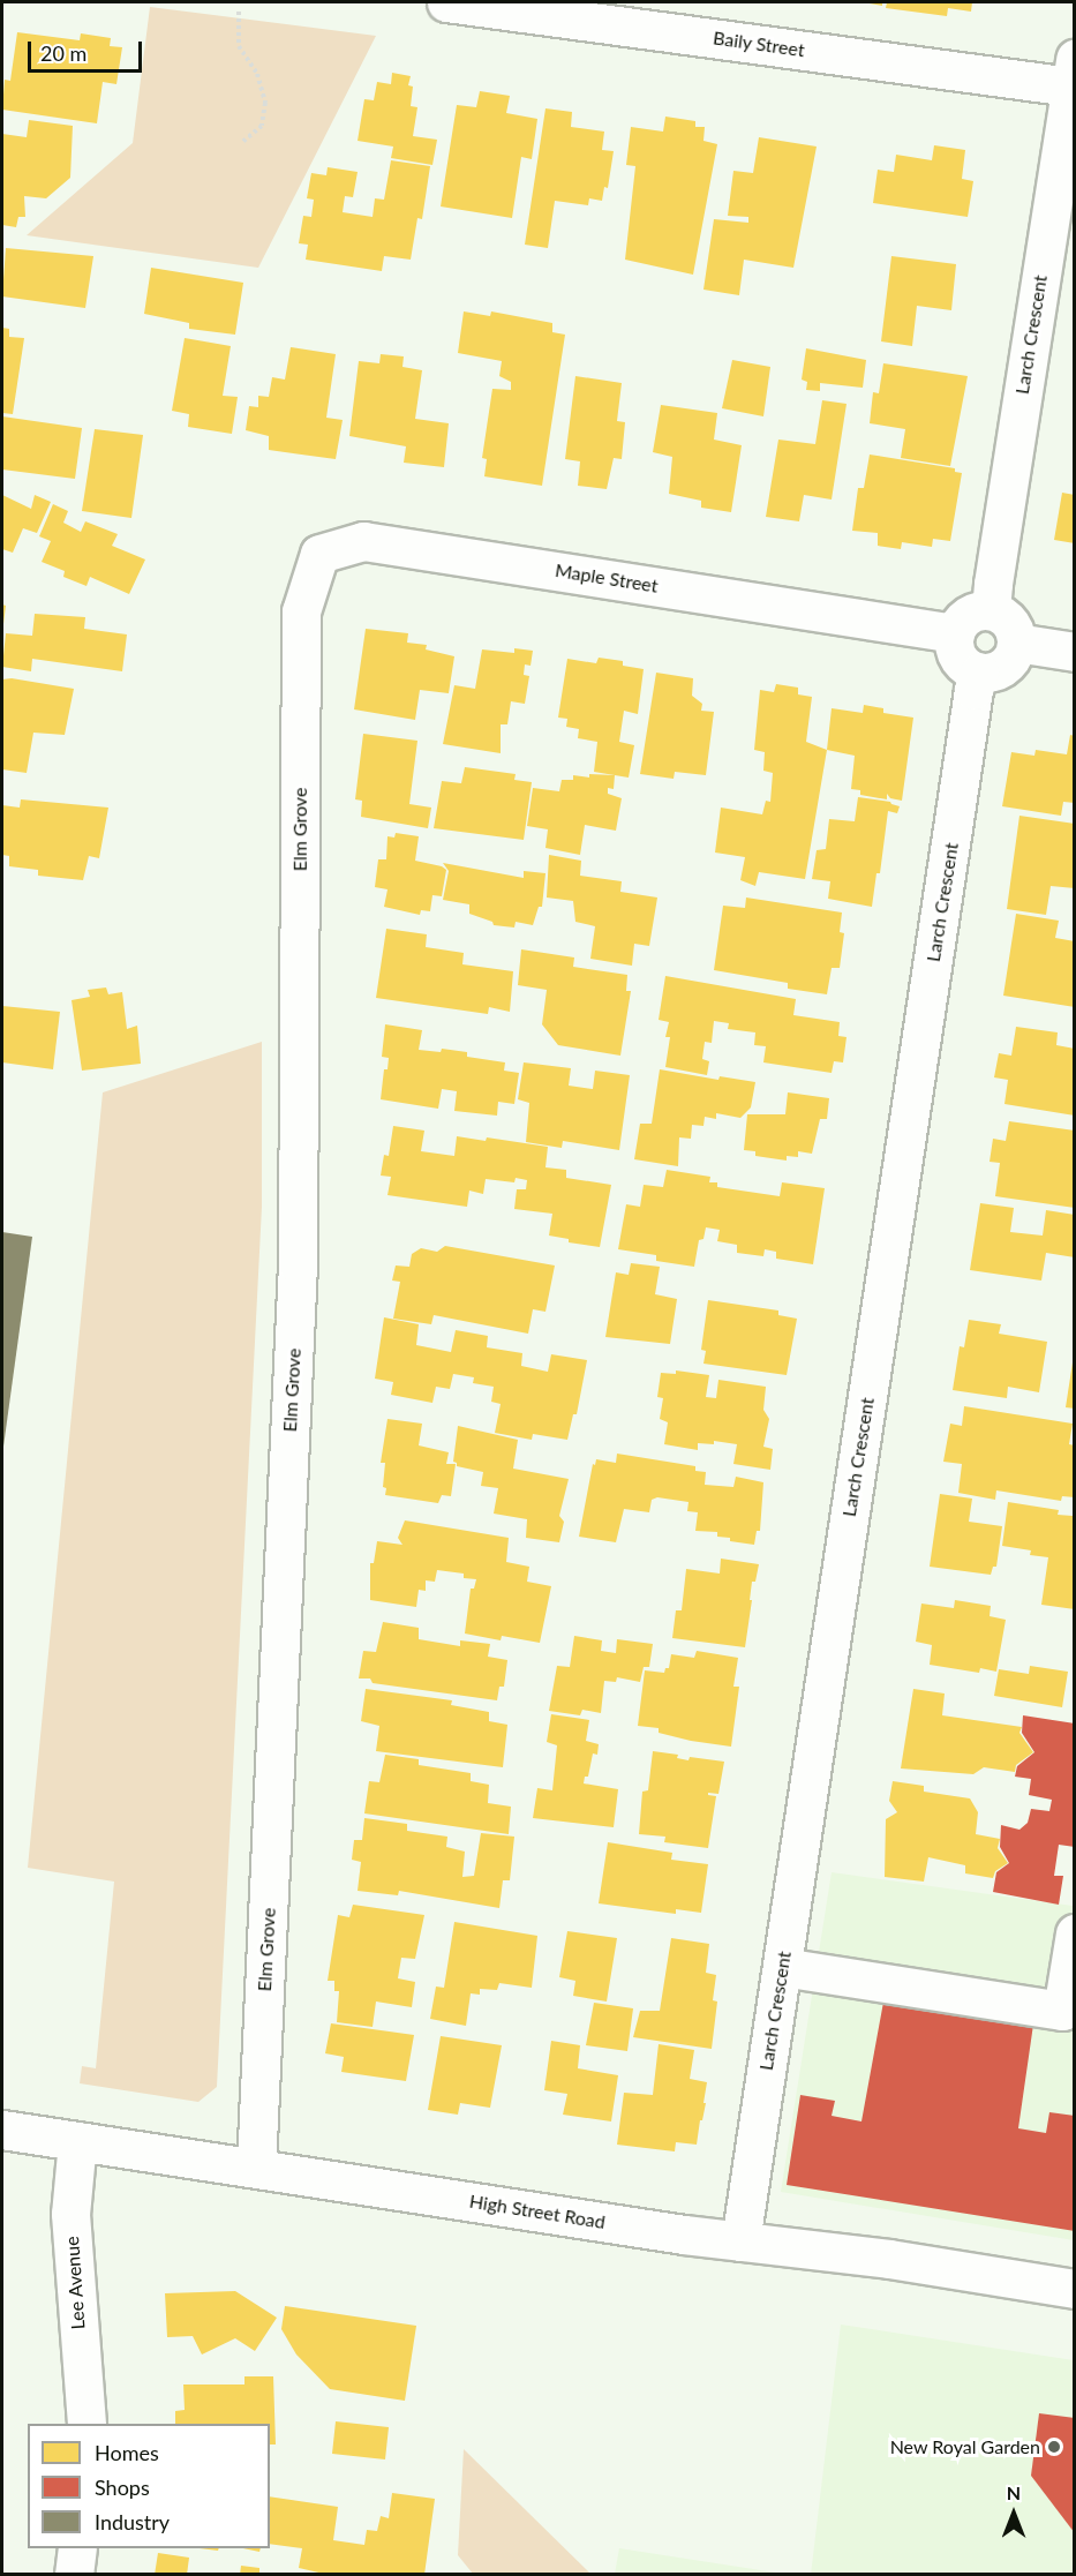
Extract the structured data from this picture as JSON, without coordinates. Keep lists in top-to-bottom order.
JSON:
{
  "streets": {
    "street": [
      "Baily Street",
      "Larch Crescent",
      "Maple Street",
      "Elm Grove",
      "High Street Road",
      "Lee Avenue"
    ]
  },
  "crossings": [
    ["Baily Street", "Larch Crescent"],
    ["Larch Crescent", "Maple Street"],
    ["Larch Crescent", "High Street Road"],
    ["Maple Street", "Elm Grove"],
    ["Elm Grove", "High Street Road"],
    ["High Street Road", "Lee Avenue"]
  ],
  "places": ["New Royal Garden"],
  "legend": ["Homes", "Shops", "Industry"],
  "scale_bar": "20 m",
  "north": "top"
}
